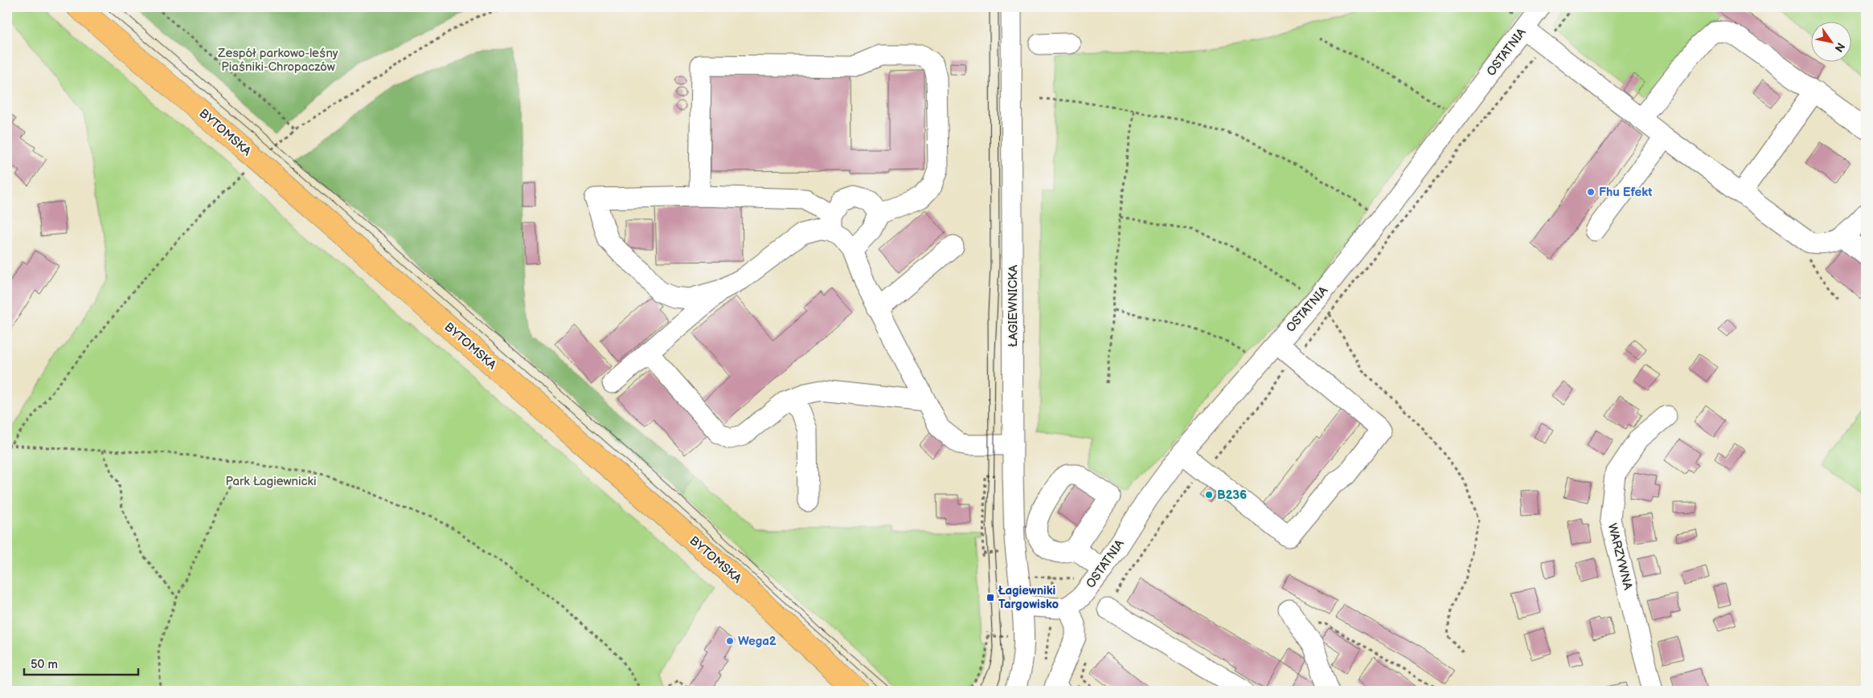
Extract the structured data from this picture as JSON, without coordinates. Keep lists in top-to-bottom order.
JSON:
{
  "streets": {
    "main road": ["BYTOMSKA"],
    "street": ["OSTATNIA", "ŁAGIEWNICKA", "WARZYWNA"]
  },
  "parks": ["Zespół parkowo-leśny Piaśniki-Chropaczów", "Park Łagiewnicki"],
  "places": {
    "other": ["Fhu Efekt", "B236", "Wega2"],
    "transit": ["Łagiewniki Targowisko"]
  },
  "scale_bar": "50 m",
  "north": "bottom right"
}
